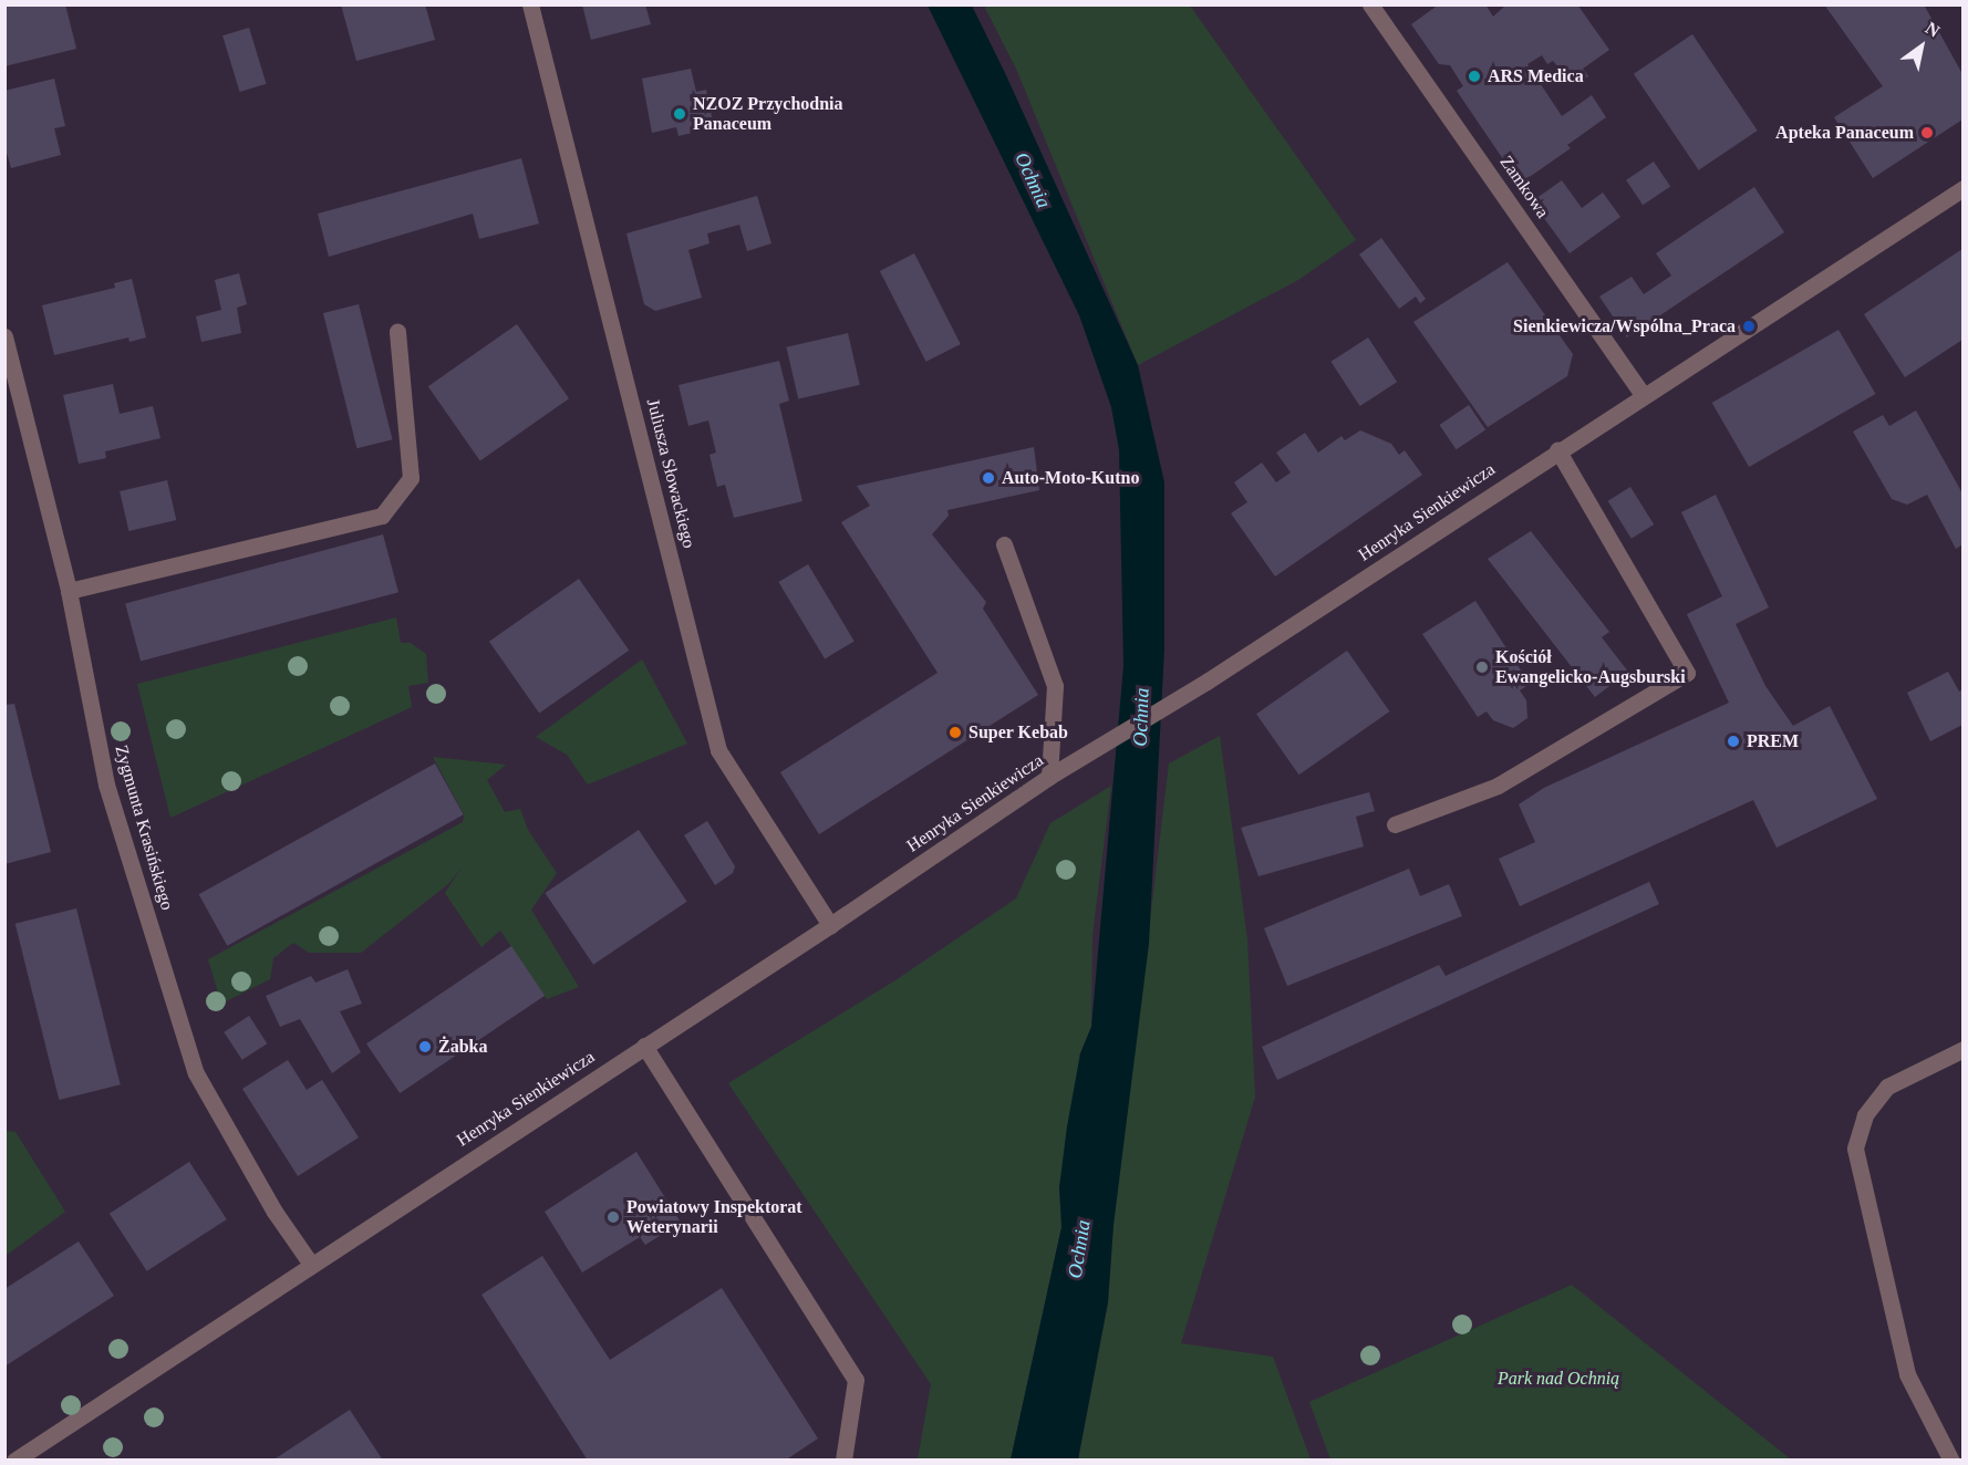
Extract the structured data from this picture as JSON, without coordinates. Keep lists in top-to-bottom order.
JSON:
{
  "streets": {
    "street": [
      "Zamkowa",
      "Juliusza Słowackiego",
      "Henryka Sienkiewicza",
      "Zygmunta Krasińskiego"
    ]
  },
  "crossings": [
    ["Zamkowa", "Henryka Sienkiewicza"],
    ["Juliusza Słowackiego", "Henryka Sienkiewicza"],
    ["Henryka Sienkiewicza", "Zygmunta Krasińskiego"]
  ],
  "water": ["Ochnia"],
  "parks": ["Park nad Ochnią"],
  "places": [
    "ARS Medica",
    "NZOZ Przychodnia Panaceum",
    "Apteka Panaceum",
    "Sienkiewicza/Wspólna_Praca",
    "Auto-Moto-Kutno",
    "Kościół Ewangelicko-Augsburski",
    "Super Kebab",
    "PREM",
    "Żabka",
    "Powiatowy Inspektorat Weterynarii"
  ],
  "north": "top right"
}
